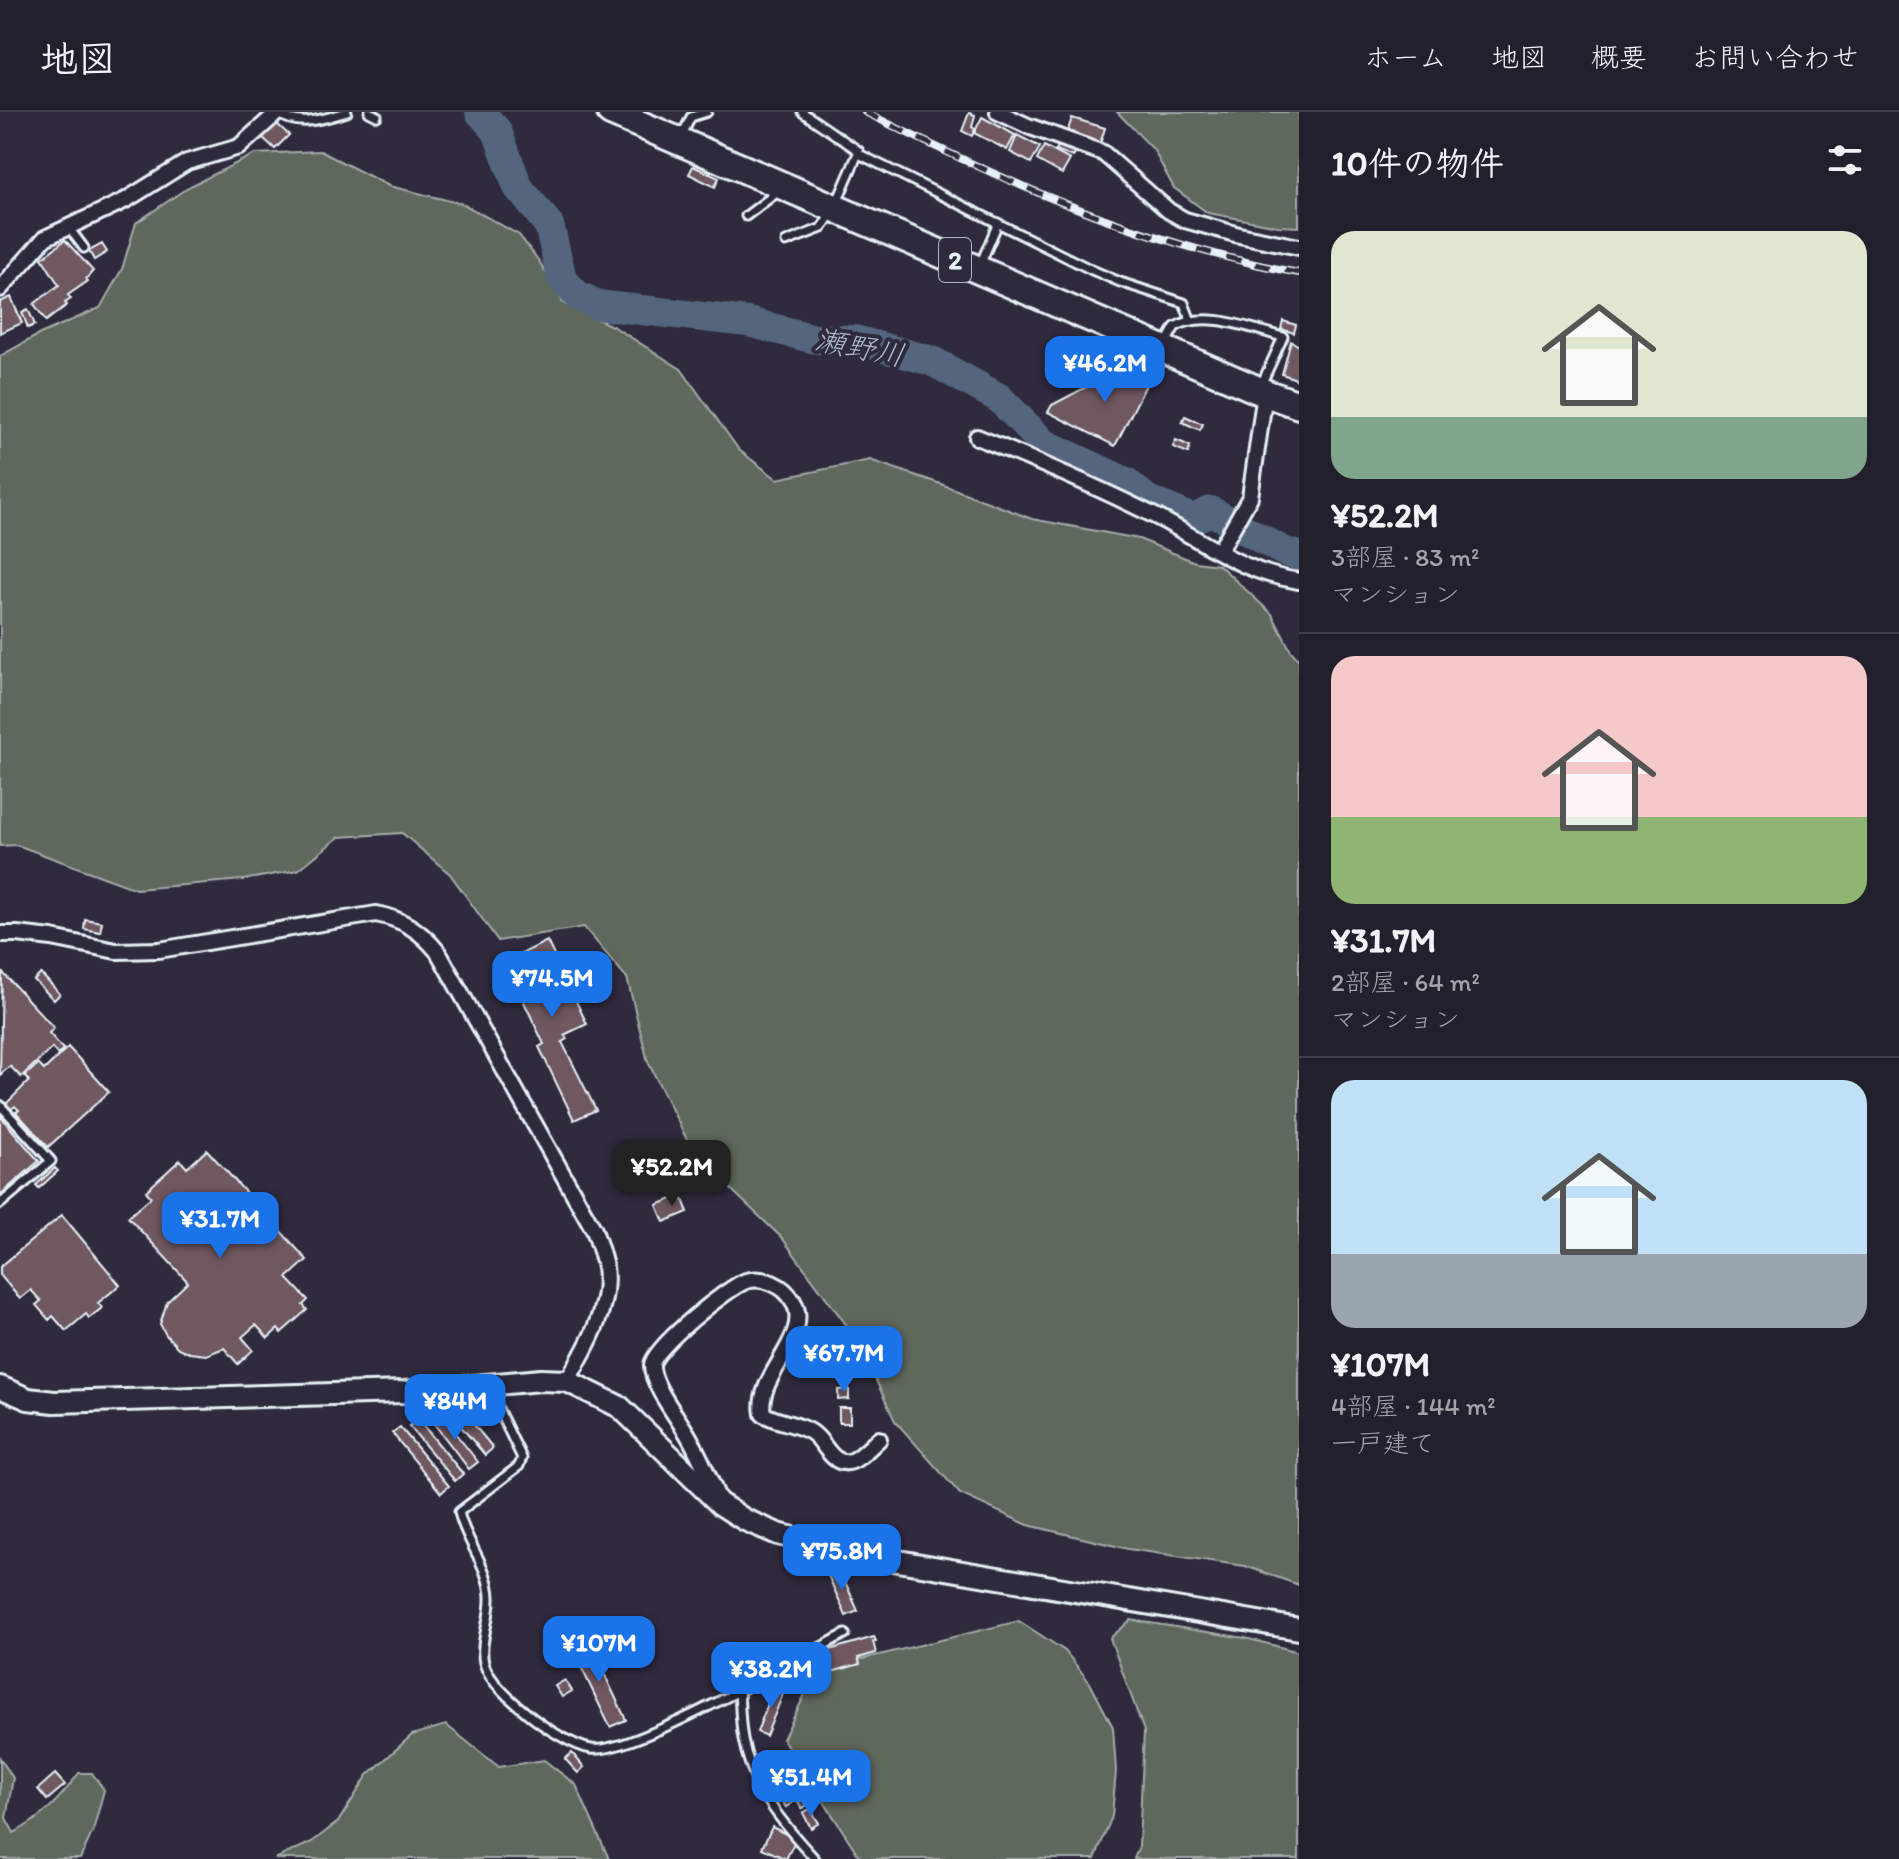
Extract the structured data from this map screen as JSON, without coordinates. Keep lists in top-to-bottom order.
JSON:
{
  "streets": {
    "highway": ["2"]
  },
  "water": ["瀬野川"],
  "page": {
    "header": "地図",
    "nav": [
      "ホーム",
      "地図",
      "概要",
      "お問い合わせ"
    ],
    "heading": "10件の物件",
    "list": [
      {
        "name": "¥52.2M",
        "note": "3部屋 · 83 m² · マンション"
      },
      {
        "name": "¥31.7M",
        "note": "2部屋 · 64 m² · マンション"
      },
      {
        "name": "¥107M",
        "note": "4部屋 · 144 m² · 一戸建て"
      }
    ],
    "price": [
      "¥46.2M",
      "¥74.5M",
      "¥52.2M",
      "¥31.7M",
      "¥67.7M",
      "¥84M",
      "¥75.8M",
      "¥107M",
      "¥38.2M",
      "¥51.4M"
    ]
  }
}
